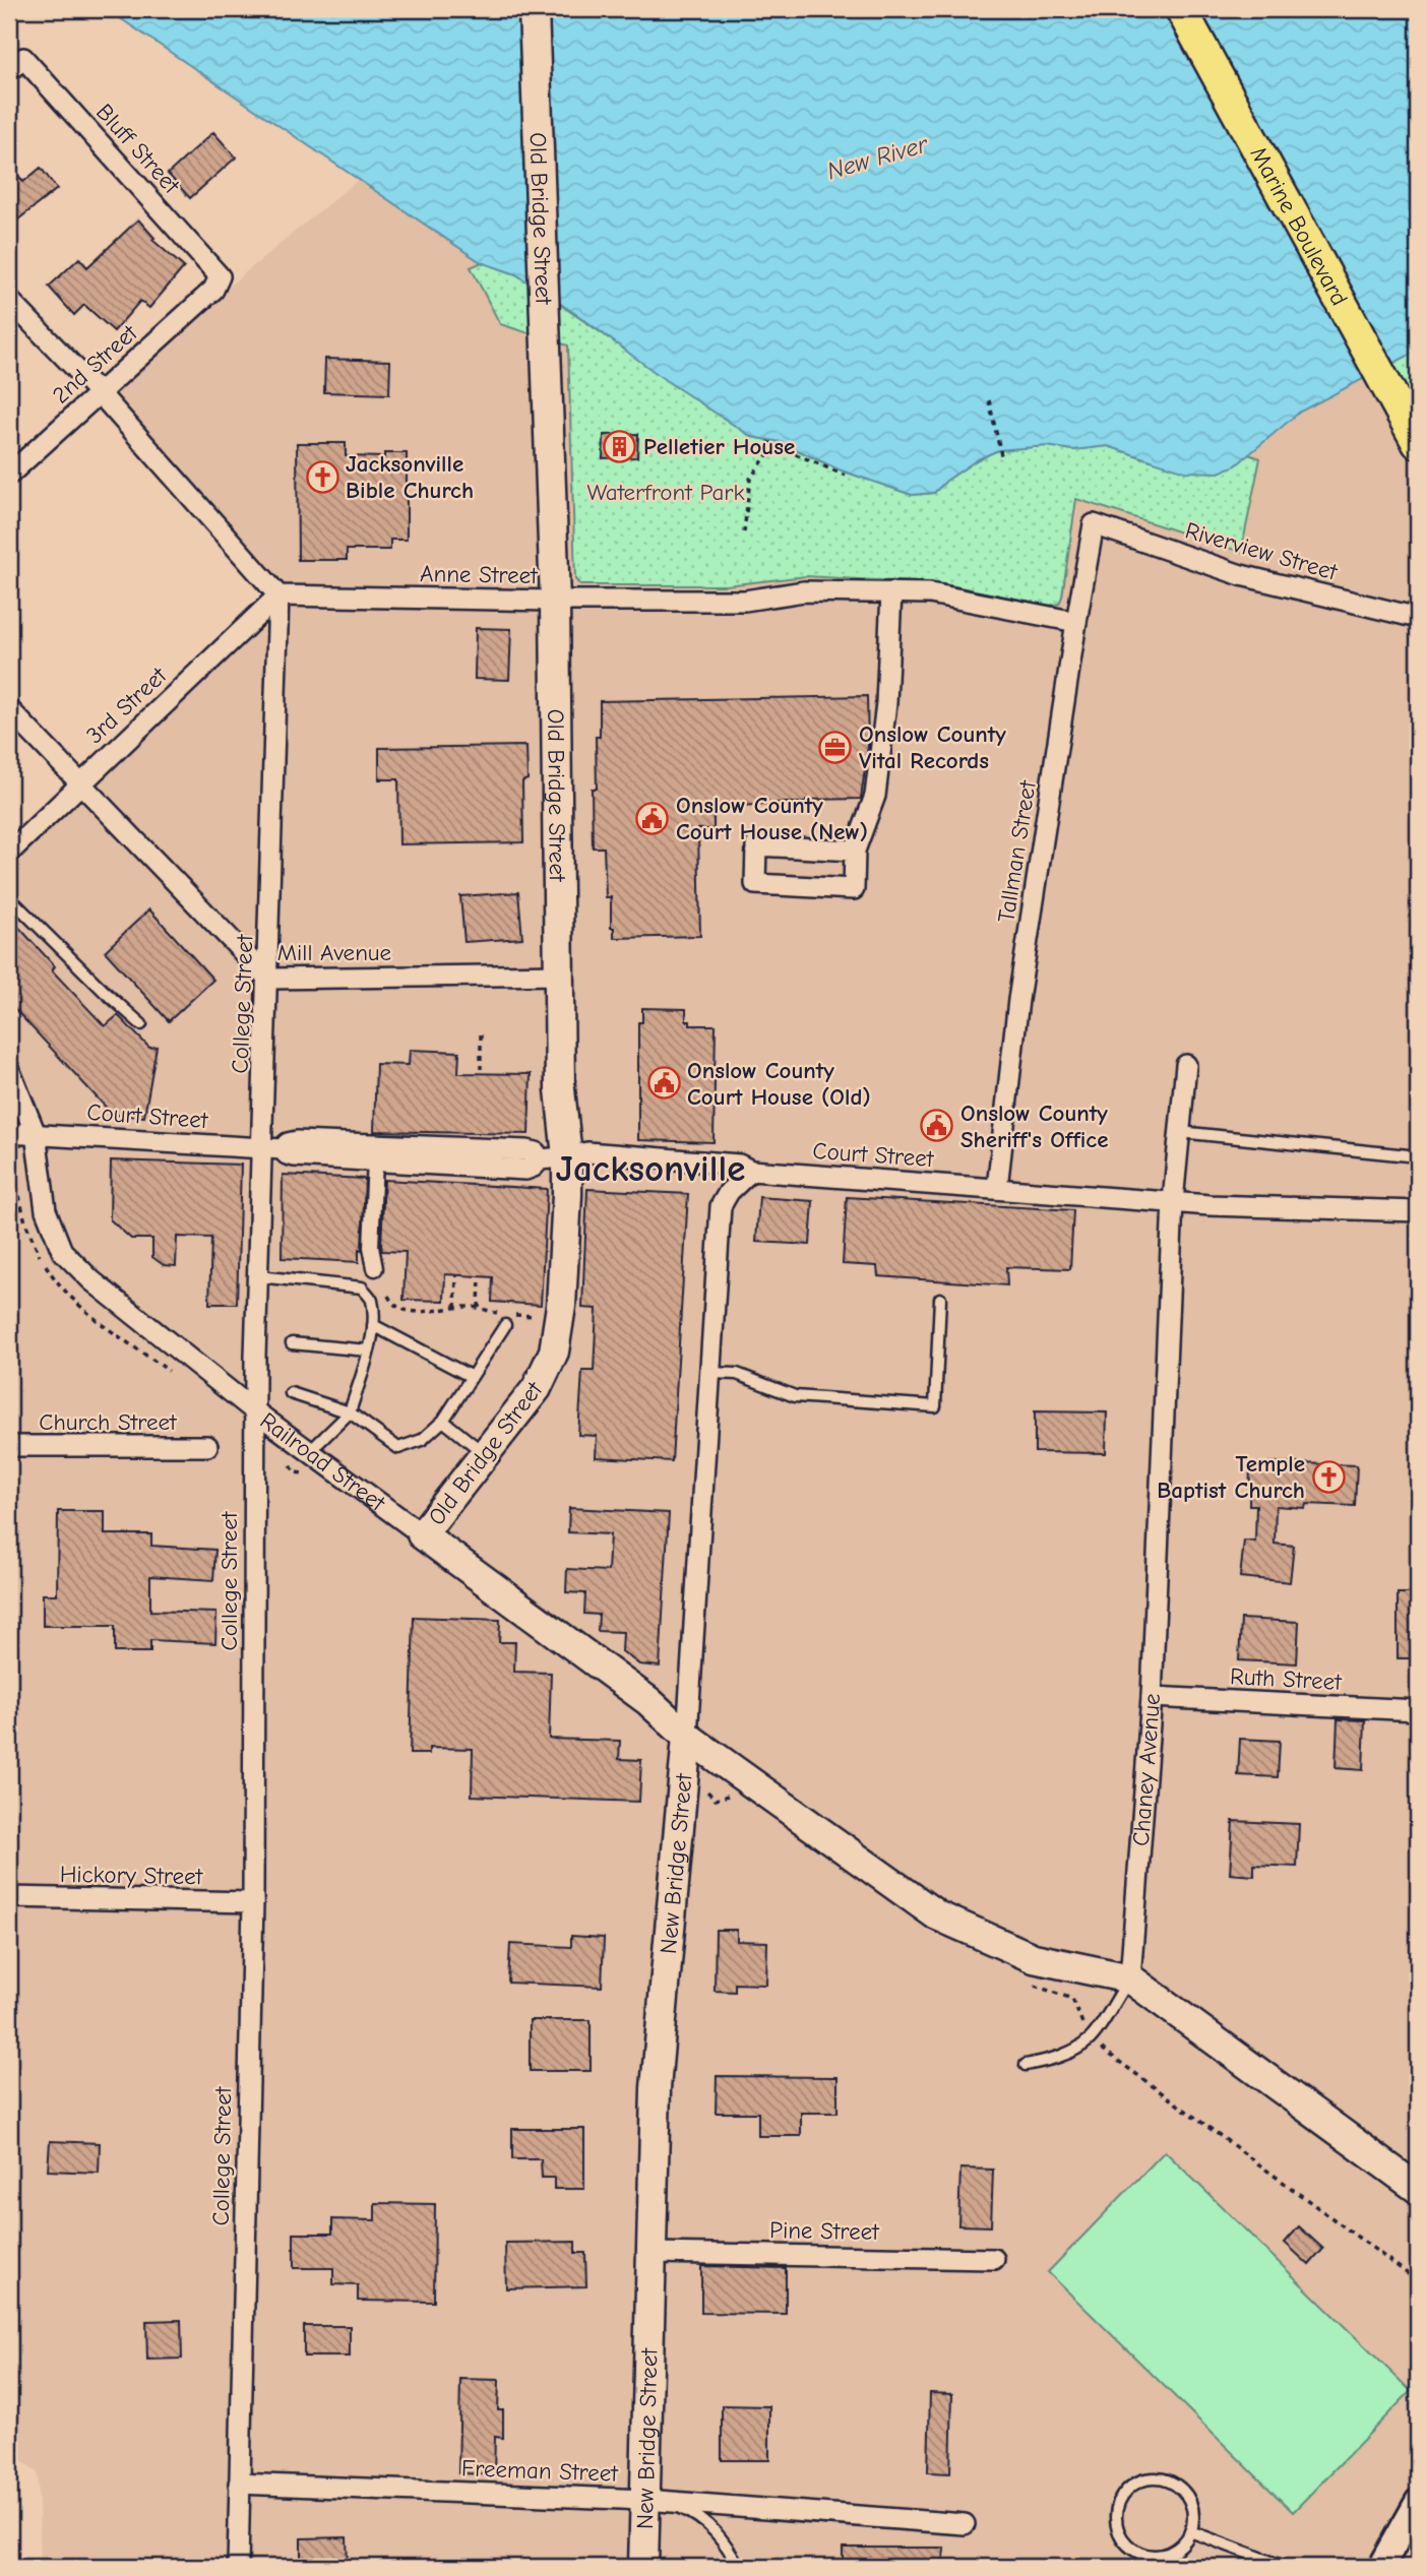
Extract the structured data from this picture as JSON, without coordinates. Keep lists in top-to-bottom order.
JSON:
{
  "streets": {
    "main road": [
      "Old Bridge Street",
      "Marine Boulevard",
      "Railroad Street",
      "New Bridge Street"
    ],
    "street": [
      "Bluff Street",
      "2nd Street",
      "Riverview Street",
      "Anne Street",
      "3rd Street",
      "Tallman Street",
      "Mill Avenue",
      "College Street",
      "Court Street",
      "Church Street",
      "Ruth Street",
      "Chaney Avenue",
      "Hickory Street",
      "Pine Street",
      "Freeman Street"
    ]
  },
  "crossings": [
    ["Bluff Street", "2nd Street"],
    ["Old Bridge Street", "Anne Street"],
    ["Old Bridge Street", "Mill Avenue"],
    ["Old Bridge Street", "Court Street"],
    ["Old Bridge Street", "Railroad Street"],
    ["Riverview Street", "Tallman Street"],
    ["Anne Street", "3rd Street"],
    ["Anne Street", "Tallman Street"],
    ["Anne Street", "College Street"],
    ["3rd Street", "Mill Avenue"],
    ["3rd Street", "College Street"],
    ["Tallman Street", "Court Street"],
    ["Mill Avenue", "College Street"],
    ["College Street", "Court Street"],
    ["College Street", "Railroad Street"],
    ["College Street", "Hickory Street"],
    ["College Street", "Freeman Street"],
    ["Court Street", "Railroad Street"],
    ["Court Street", "Chaney Avenue"],
    ["Court Street", "New Bridge Street"],
    ["Railroad Street", "Chaney Avenue"],
    ["Railroad Street", "New Bridge Street"],
    ["Ruth Street", "Chaney Avenue"],
    ["New Bridge Street", "Pine Street"],
    ["New Bridge Street", "Freeman Street"]
  ],
  "districts": ["Jacksonville"],
  "water": ["New River"],
  "parks": ["Waterfront Park"],
  "places": {
    "building": ["Pelletier House"],
    "church": ["Jacksonville Bible Church", "Temple Baptist Church"],
    "office": ["Onslow County Vital Records"],
    "public building": ["Onslow County Court House (New)", "Onslow County Court House (Old)", "Onslow County Sheriff's Office"]
  }
}
